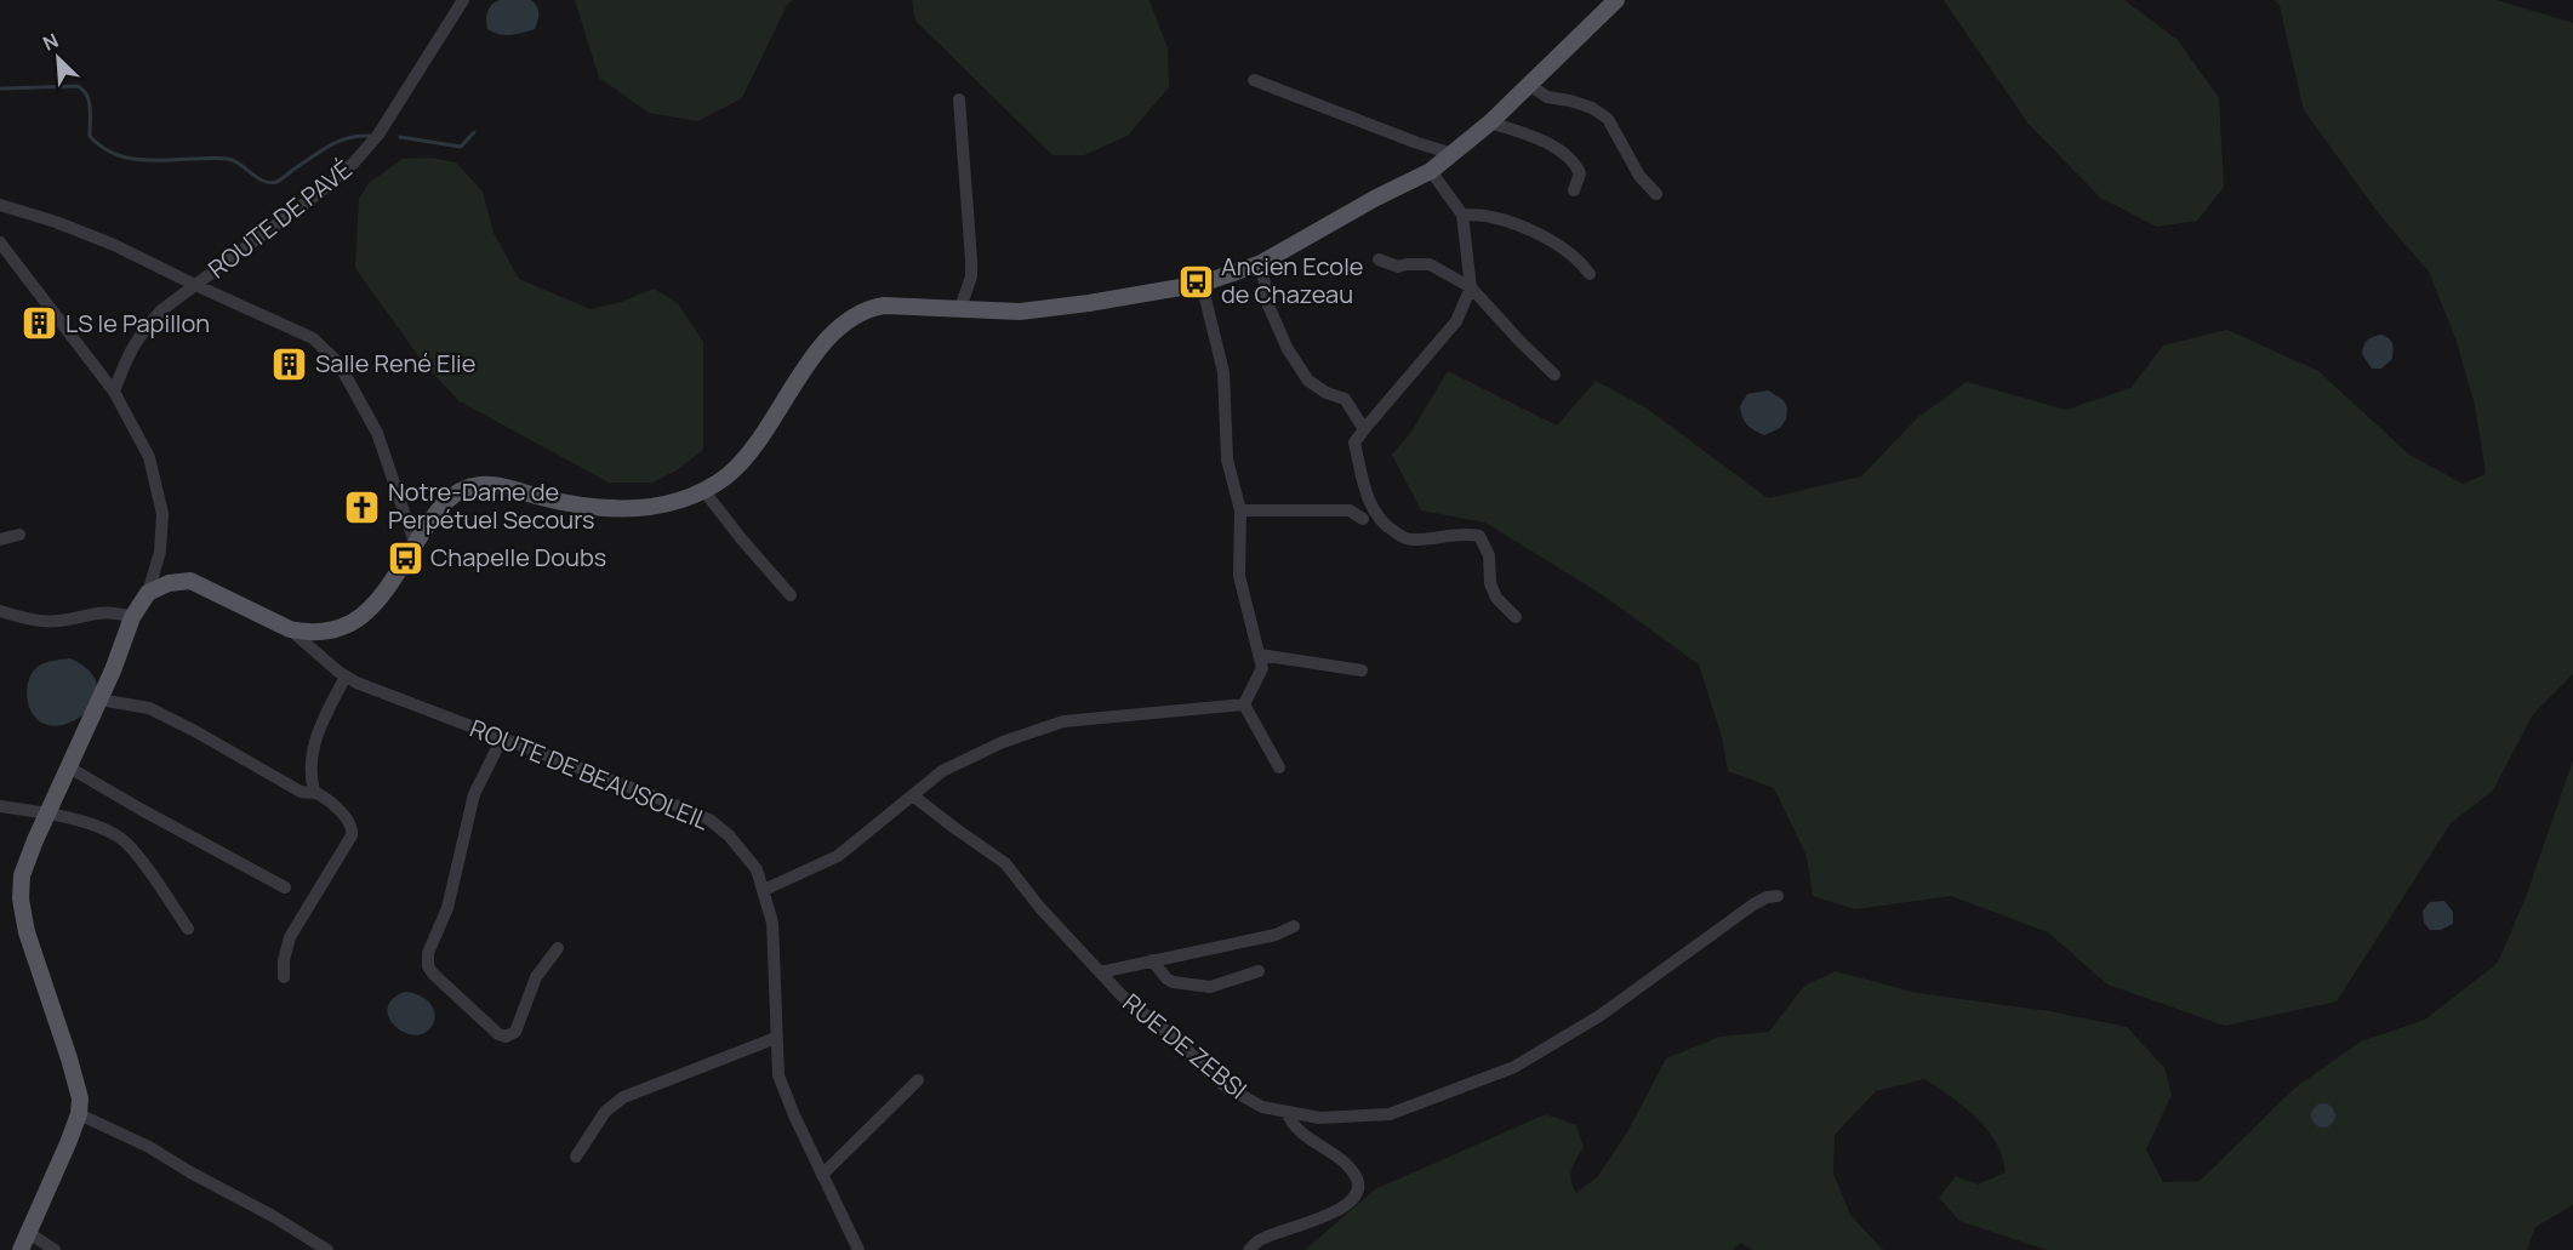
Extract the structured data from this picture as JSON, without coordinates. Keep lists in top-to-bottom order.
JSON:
{
  "streets": {
    "street": ["ROUTE DE PAVÉ", "ROUTE DE BEAUSOLEIL", "RUE DE ZEBSI"]
  },
  "places": {
    "bus stop": ["Ancien Ecole de Chazeau", "Chapelle Doubs"],
    "building": ["LS le Papillon", "Salle René Elie"],
    "church": ["Notre-Dame de Perpétuel Secours"]
  },
  "north": "top left"
}
